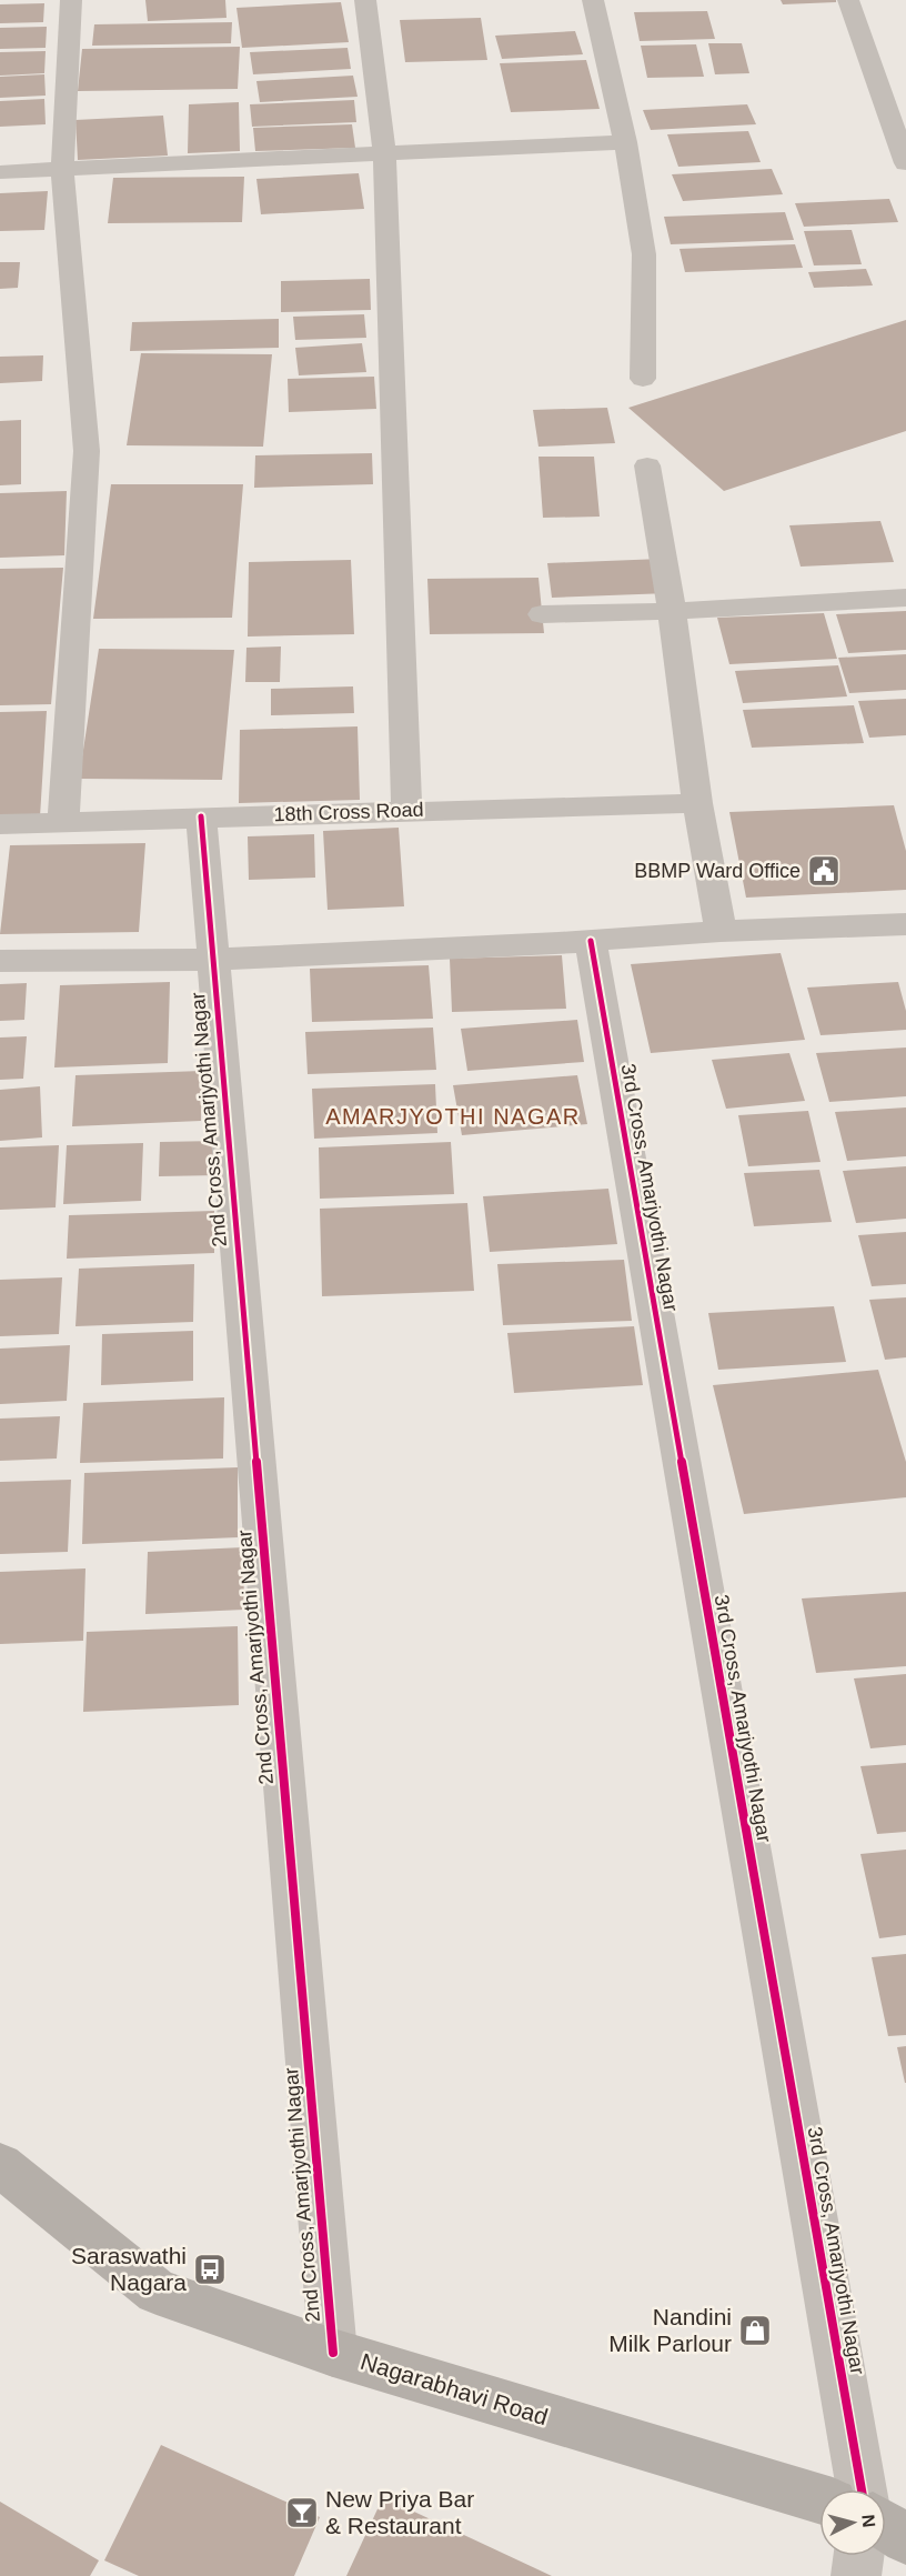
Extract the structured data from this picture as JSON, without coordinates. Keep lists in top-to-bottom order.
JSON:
{
  "streets": {
    "main road": ["Nagarabhavi Road"],
    "street": ["18th Cross Road", "2nd Cross, Amarjyothi Nagar", "3rd Cross, Amarjyothi Nagar"]
  },
  "crossings": [
    ["18th Cross Road", "2nd Cross, Amarjyothi Nagar"],
    ["2nd Cross, Amarjyothi Nagar", "Nagarabhavi Road"]
  ],
  "districts": ["AMARJYOTHI NAGAR"],
  "places": {
    "public building": ["BBMP Ward Office"],
    "bus stop": ["Saraswathi Nagara"],
    "shop": ["Nandini Milk Parlour"],
    "bar": ["New Priya Bar & Restaurant"]
  },
  "north": "right"
}
